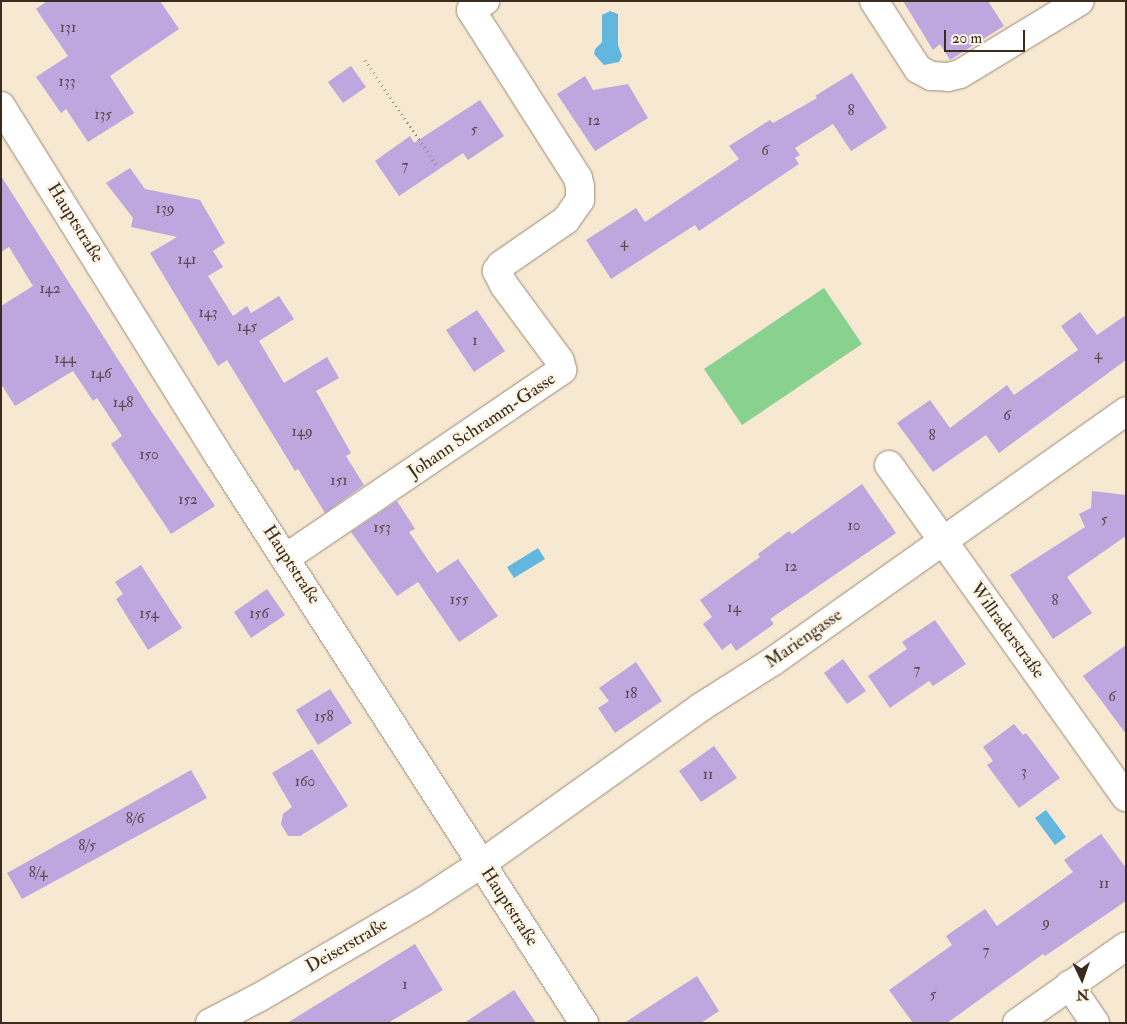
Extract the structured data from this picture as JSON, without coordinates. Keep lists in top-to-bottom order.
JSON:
{
  "streets": {
    "street": [
      "Hauptstraße",
      "Johann Schramm-Gasse",
      "Willraderstraße",
      "Mariengasse",
      "Deiserstraße"
    ]
  },
  "crossings": [
    ["Hauptstraße", "Johann Schramm-Gasse"],
    ["Hauptstraße", "Mariengasse"],
    ["Hauptstraße", "Deiserstraße"],
    ["Willraderstraße", "Mariengasse"],
    ["Mariengasse", "Deiserstraße"]
  ],
  "house_numbers": [
    "131",
    "133",
    "8",
    "135",
    "12",
    "5",
    "6",
    "7",
    "139",
    "4",
    "141",
    "142",
    "143",
    "145",
    "1",
    "4",
    "144",
    "146",
    "148",
    "6",
    "149",
    "8",
    "150",
    "151",
    "152",
    "5",
    "10",
    "153",
    "12",
    "155",
    "8",
    "14",
    "154",
    "156",
    "7",
    "18",
    "6",
    "158",
    "3",
    "11",
    "160",
    "8/6",
    "8/5",
    "8/4",
    "11",
    "9",
    "7",
    "1",
    "5"
  ],
  "scale_bar": "20 m",
  "north": "bottom"
}
